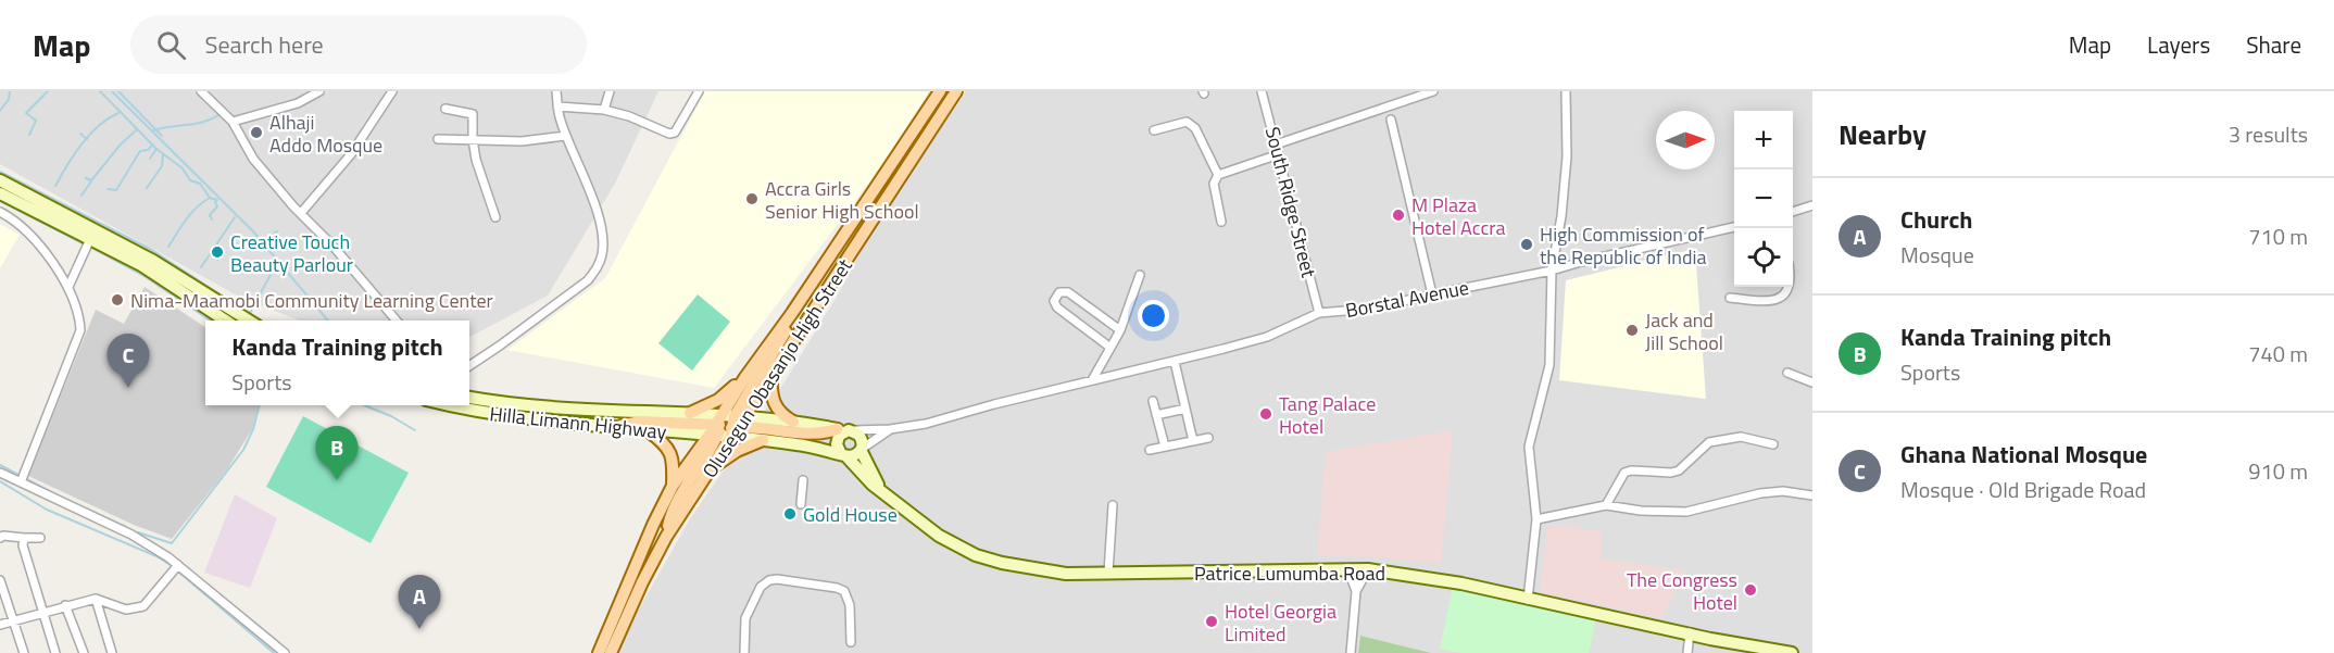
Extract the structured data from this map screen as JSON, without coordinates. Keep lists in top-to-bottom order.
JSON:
{
  "streets": {
    "main road": ["Olusegun Obasanjo High Street"],
    "street": [
      "South Ridge Street",
      "Borstal Avenue",
      "Hilla Limann Highway",
      "Patrice Lumumba Road"
    ]
  },
  "crossings": [
    ["South Ridge Street", "Borstal Avenue"],
    ["Borstal Avenue", "Patrice Lumumba Road"],
    ["Olusegun Obasanjo High Street", "Hilla Limann Highway"]
  ],
  "places": [
    "Alhaji Addo Mosque",
    "Accra Girls Senior High School",
    "M Plaza Hotel Accra",
    "High Commission of the Republic of India",
    "Creative Touch Beauty Parlour",
    "Nima-Maamobi Community Learning Center",
    "Jack and Jill School",
    "Tang Palace Hotel",
    "Gold House",
    "The Congress Hotel",
    "Hotel Georgia Limited"
  ],
  "north": "right",
  "page": {
    "header": "Map",
    "search": "Search here",
    "nav": ["Map", "Layers", "Share"],
    "heading": ["Nearby", "3 results"],
    "map_buttons": ["+", "−"],
    "list": [
      {
        "mark": "A",
        "name": "Church",
        "note": "Mosque",
        "value": "710 m"
      },
      {
        "mark": "B",
        "name": "Kanda Training pitch",
        "note": "Sports",
        "value": "740 m"
      },
      {
        "mark": "C",
        "name": "Ghana National Mosque",
        "note": "Mosque · Old Brigade Road",
        "value": "910 m"
      }
    ],
    "popup": ["Kanda Training pitch", "Sports"],
    "pins": ["C", "B", "A"]
  }
}
